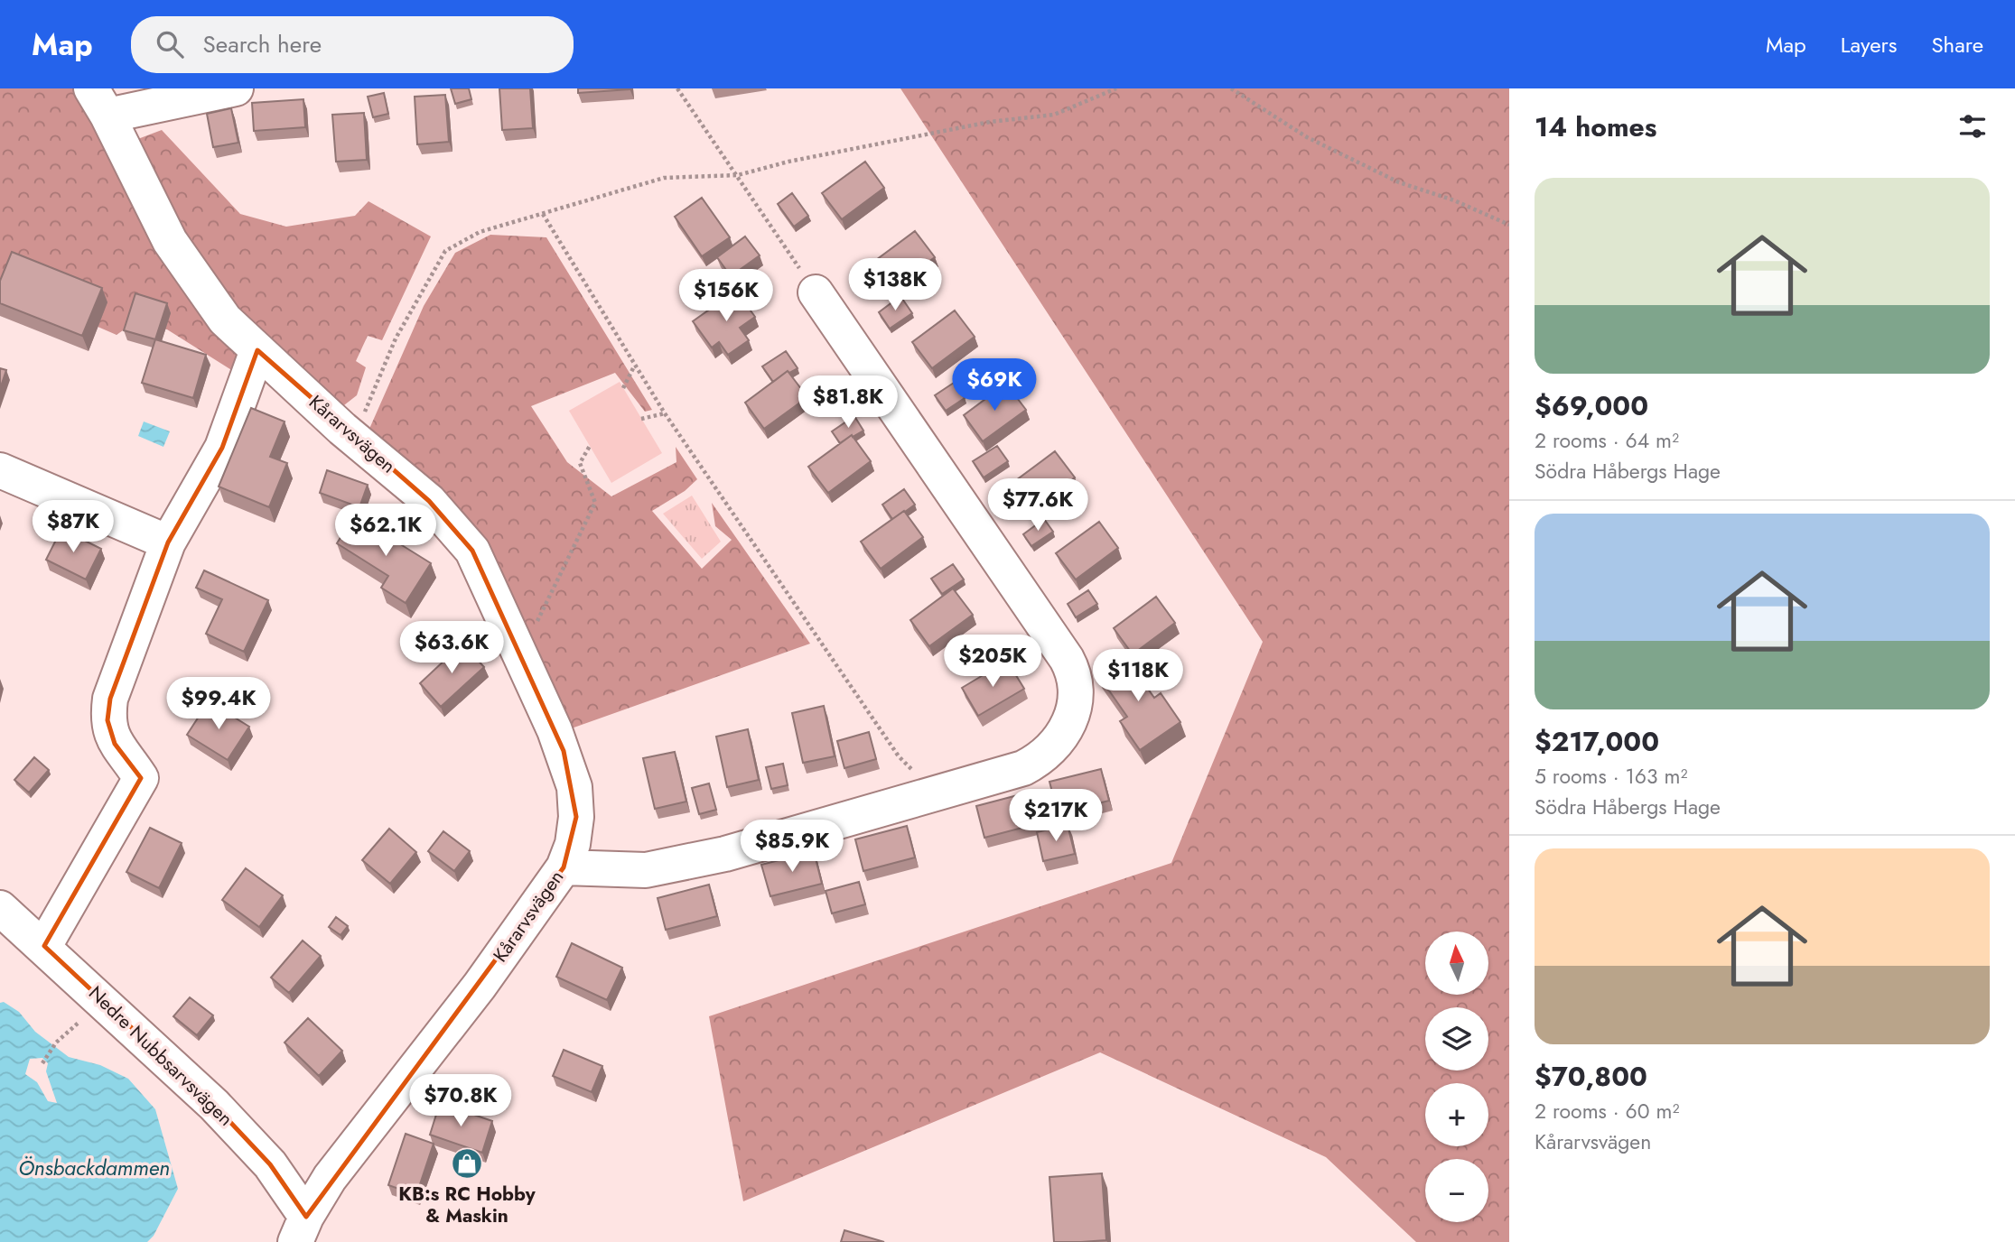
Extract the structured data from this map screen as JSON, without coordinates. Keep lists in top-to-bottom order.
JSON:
{
  "streets": {
    "street": ["Kårarvsvägen", "Nedre Nubbsarvsvägen"]
  },
  "crossings": [
    ["Kårarvsvägen", "Nedre Nubbsarvsvägen"]
  ],
  "water": ["Önsbackdammen"],
  "places": {
    "shop": ["KB:s RC Hobby & Maskin"]
  },
  "north": "top",
  "page": {
    "header": "Map",
    "search": "Search here",
    "nav": ["Map", "Layers", "Share"],
    "heading": "14 homes",
    "list": [
      {
        "name": "$69,000",
        "note": "2 rooms · 64 m² · Södra Håbergs Hage"
      },
      {
        "name": "$217,000",
        "note": "5 rooms · 163 m² · Södra Håbergs Hage"
      },
      {
        "name": "$70,800",
        "note": "2 rooms · 60 m² · Kårarvsvägen"
      }
    ],
    "price": [
      "$138K",
      "$156K",
      "$69K",
      "$81.8K",
      "$77.6K",
      "$87K",
      "$62.1K",
      "$63.6K",
      "$205K",
      "$118K",
      "$99.4K",
      "$217K",
      "$85.9K",
      "$70.8K"
    ],
    "map_buttons": ["+", "−"]
  }
}
